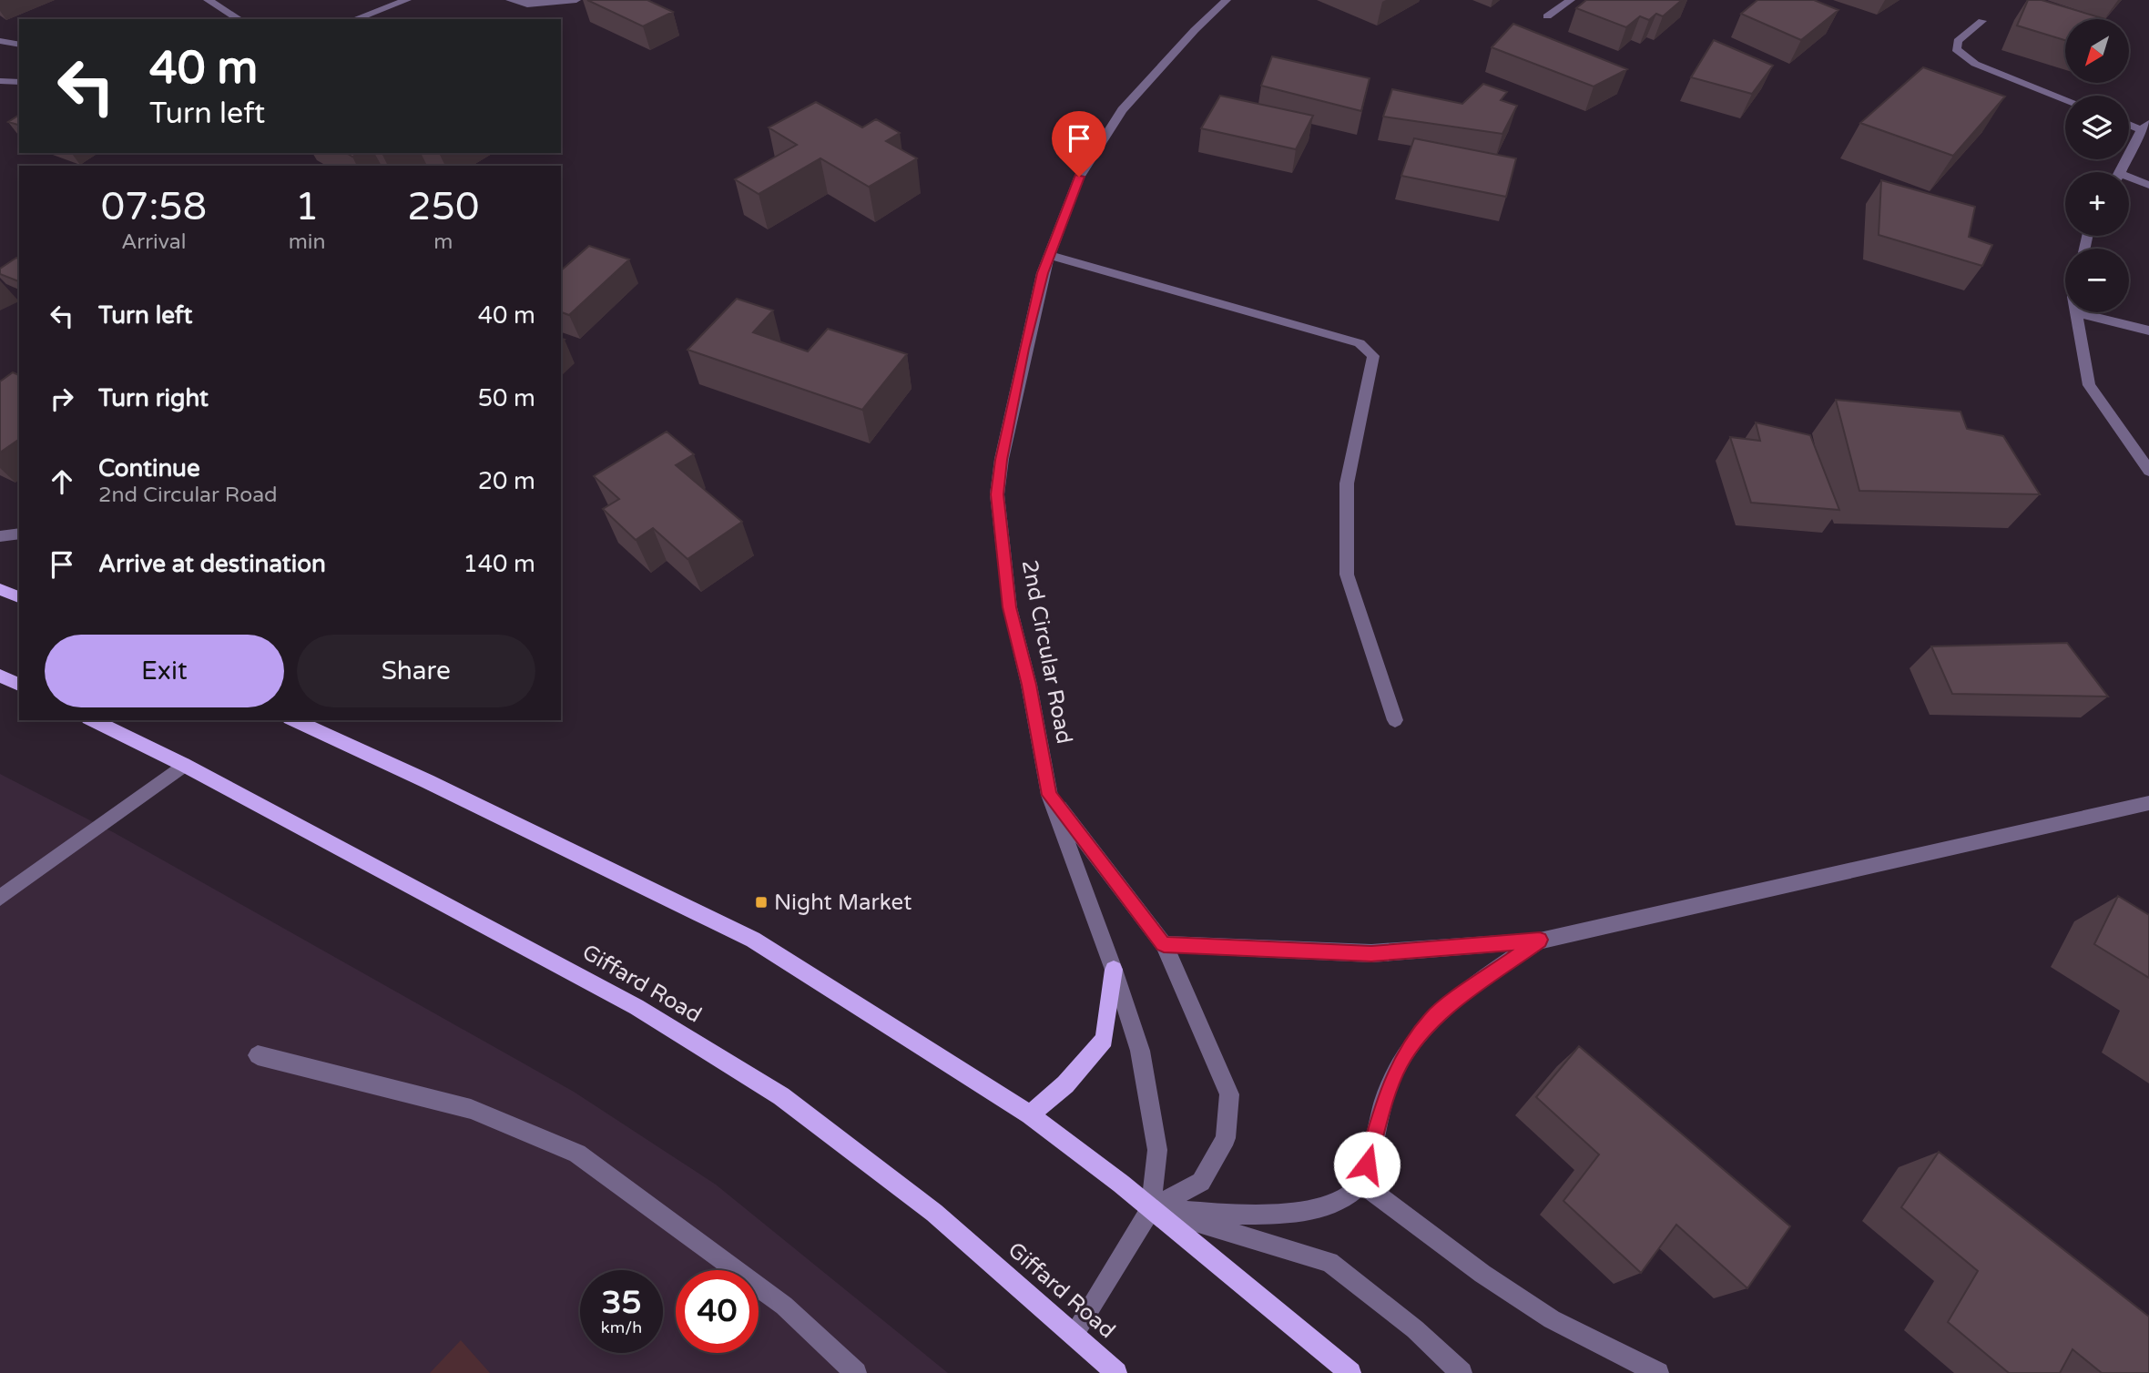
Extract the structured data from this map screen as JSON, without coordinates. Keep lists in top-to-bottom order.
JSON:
{
  "streets": {
    "main road": ["Giffard Road"],
    "street": ["2nd Circular Road"]
  },
  "places": {
    "transit": ["Night Market"]
  },
  "north": "bottom left",
  "page": {
    "map_buttons": ["+", "−"],
    "turn": ["40 m", "Turn left"],
    "eta": [
      "07:58",
      "Arrival",
      "1",
      "min",
      "250",
      "m"
    ],
    "list": [
      {
        "name": "Turn left",
        "value": "40 m"
      },
      {
        "name": "Turn right",
        "value": "50 m"
      },
      {
        "name": "Continue",
        "note": "2nd Circular Road",
        "value": "20 m"
      },
      {
        "name": "Arrive at destination",
        "value": "140 m"
      }
    ],
    "buttons": ["Exit", "Share"],
    "speed": "35 km/h",
    "limit": "40"
  }
}
